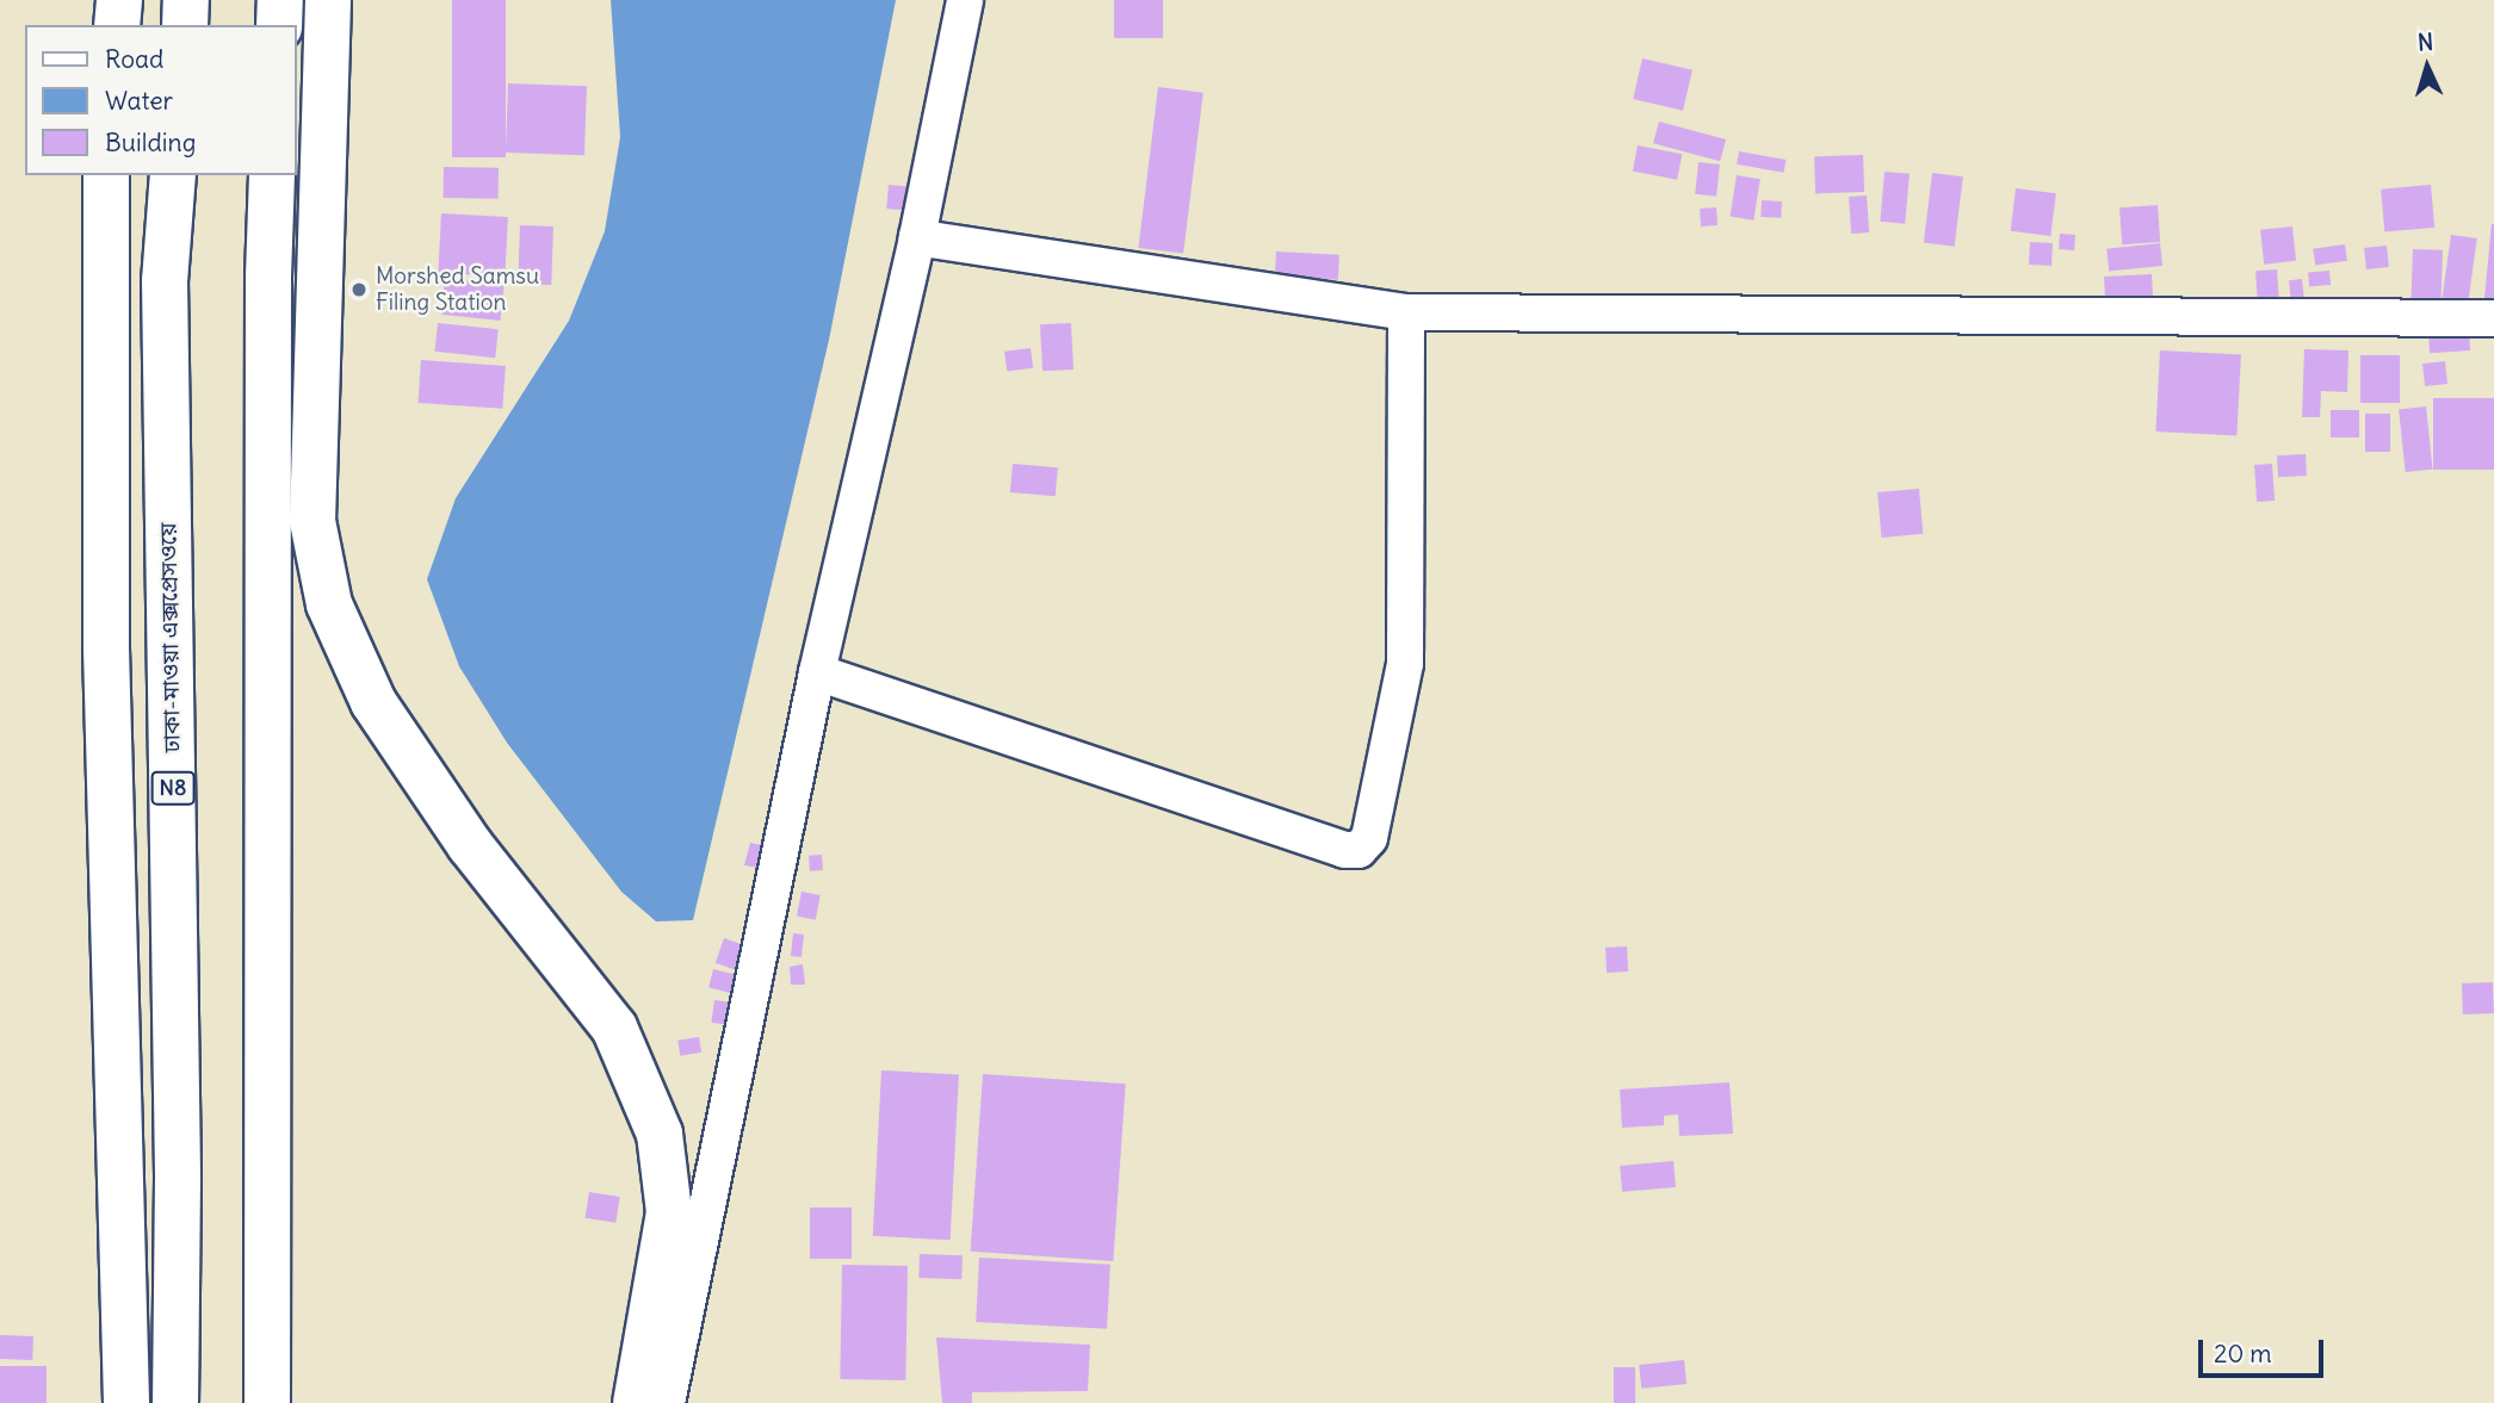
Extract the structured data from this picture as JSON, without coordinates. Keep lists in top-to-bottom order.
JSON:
{
  "streets": {
    "main road": ["ঢাকা-মাওয়া এক্সপ্রেসওয়ে", "N8"]
  },
  "places": ["Morshed Samsu Filing Station"],
  "legend": ["Road", "Water", "Building"],
  "scale_bar": "20 m",
  "north": "top"
}
